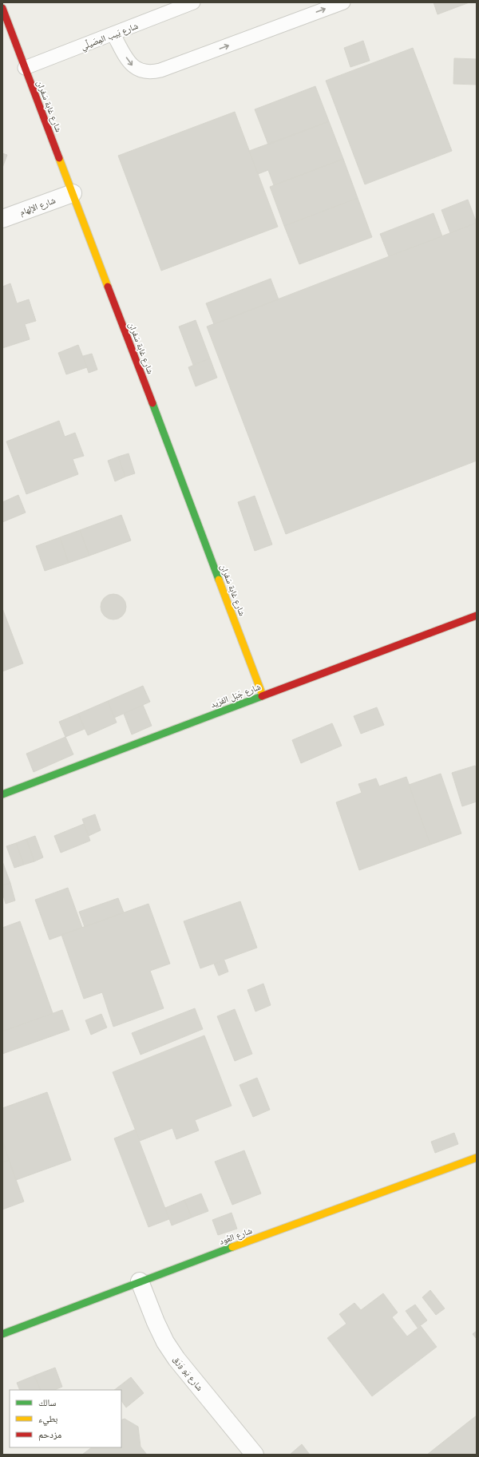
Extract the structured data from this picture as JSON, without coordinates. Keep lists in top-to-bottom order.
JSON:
{
  "streets": {
    "street": [
      "شارع غابة سَفران",
      "شارع الإلهام",
      "شارع جَبَل الفرَيد",
      "شارع العُود",
      "شارع يَو وَرَق"
    ],
    "lane": ["شارع يَيب المِصَيلِّي"]
  },
  "crossings": [
    ["شارع يَيب المِصَيلِّي", "شارع غابة سَفران"],
    ["شارع غابة سَفران", "شارع الإلهام"],
    ["شارع غابة سَفران", "شارع جَبَل الفرَيد"],
    ["شارع العُود", "شارع يَو وَرَق"]
  ],
  "legend": ["سالك", "بطيء", "مزدحم"]
}
